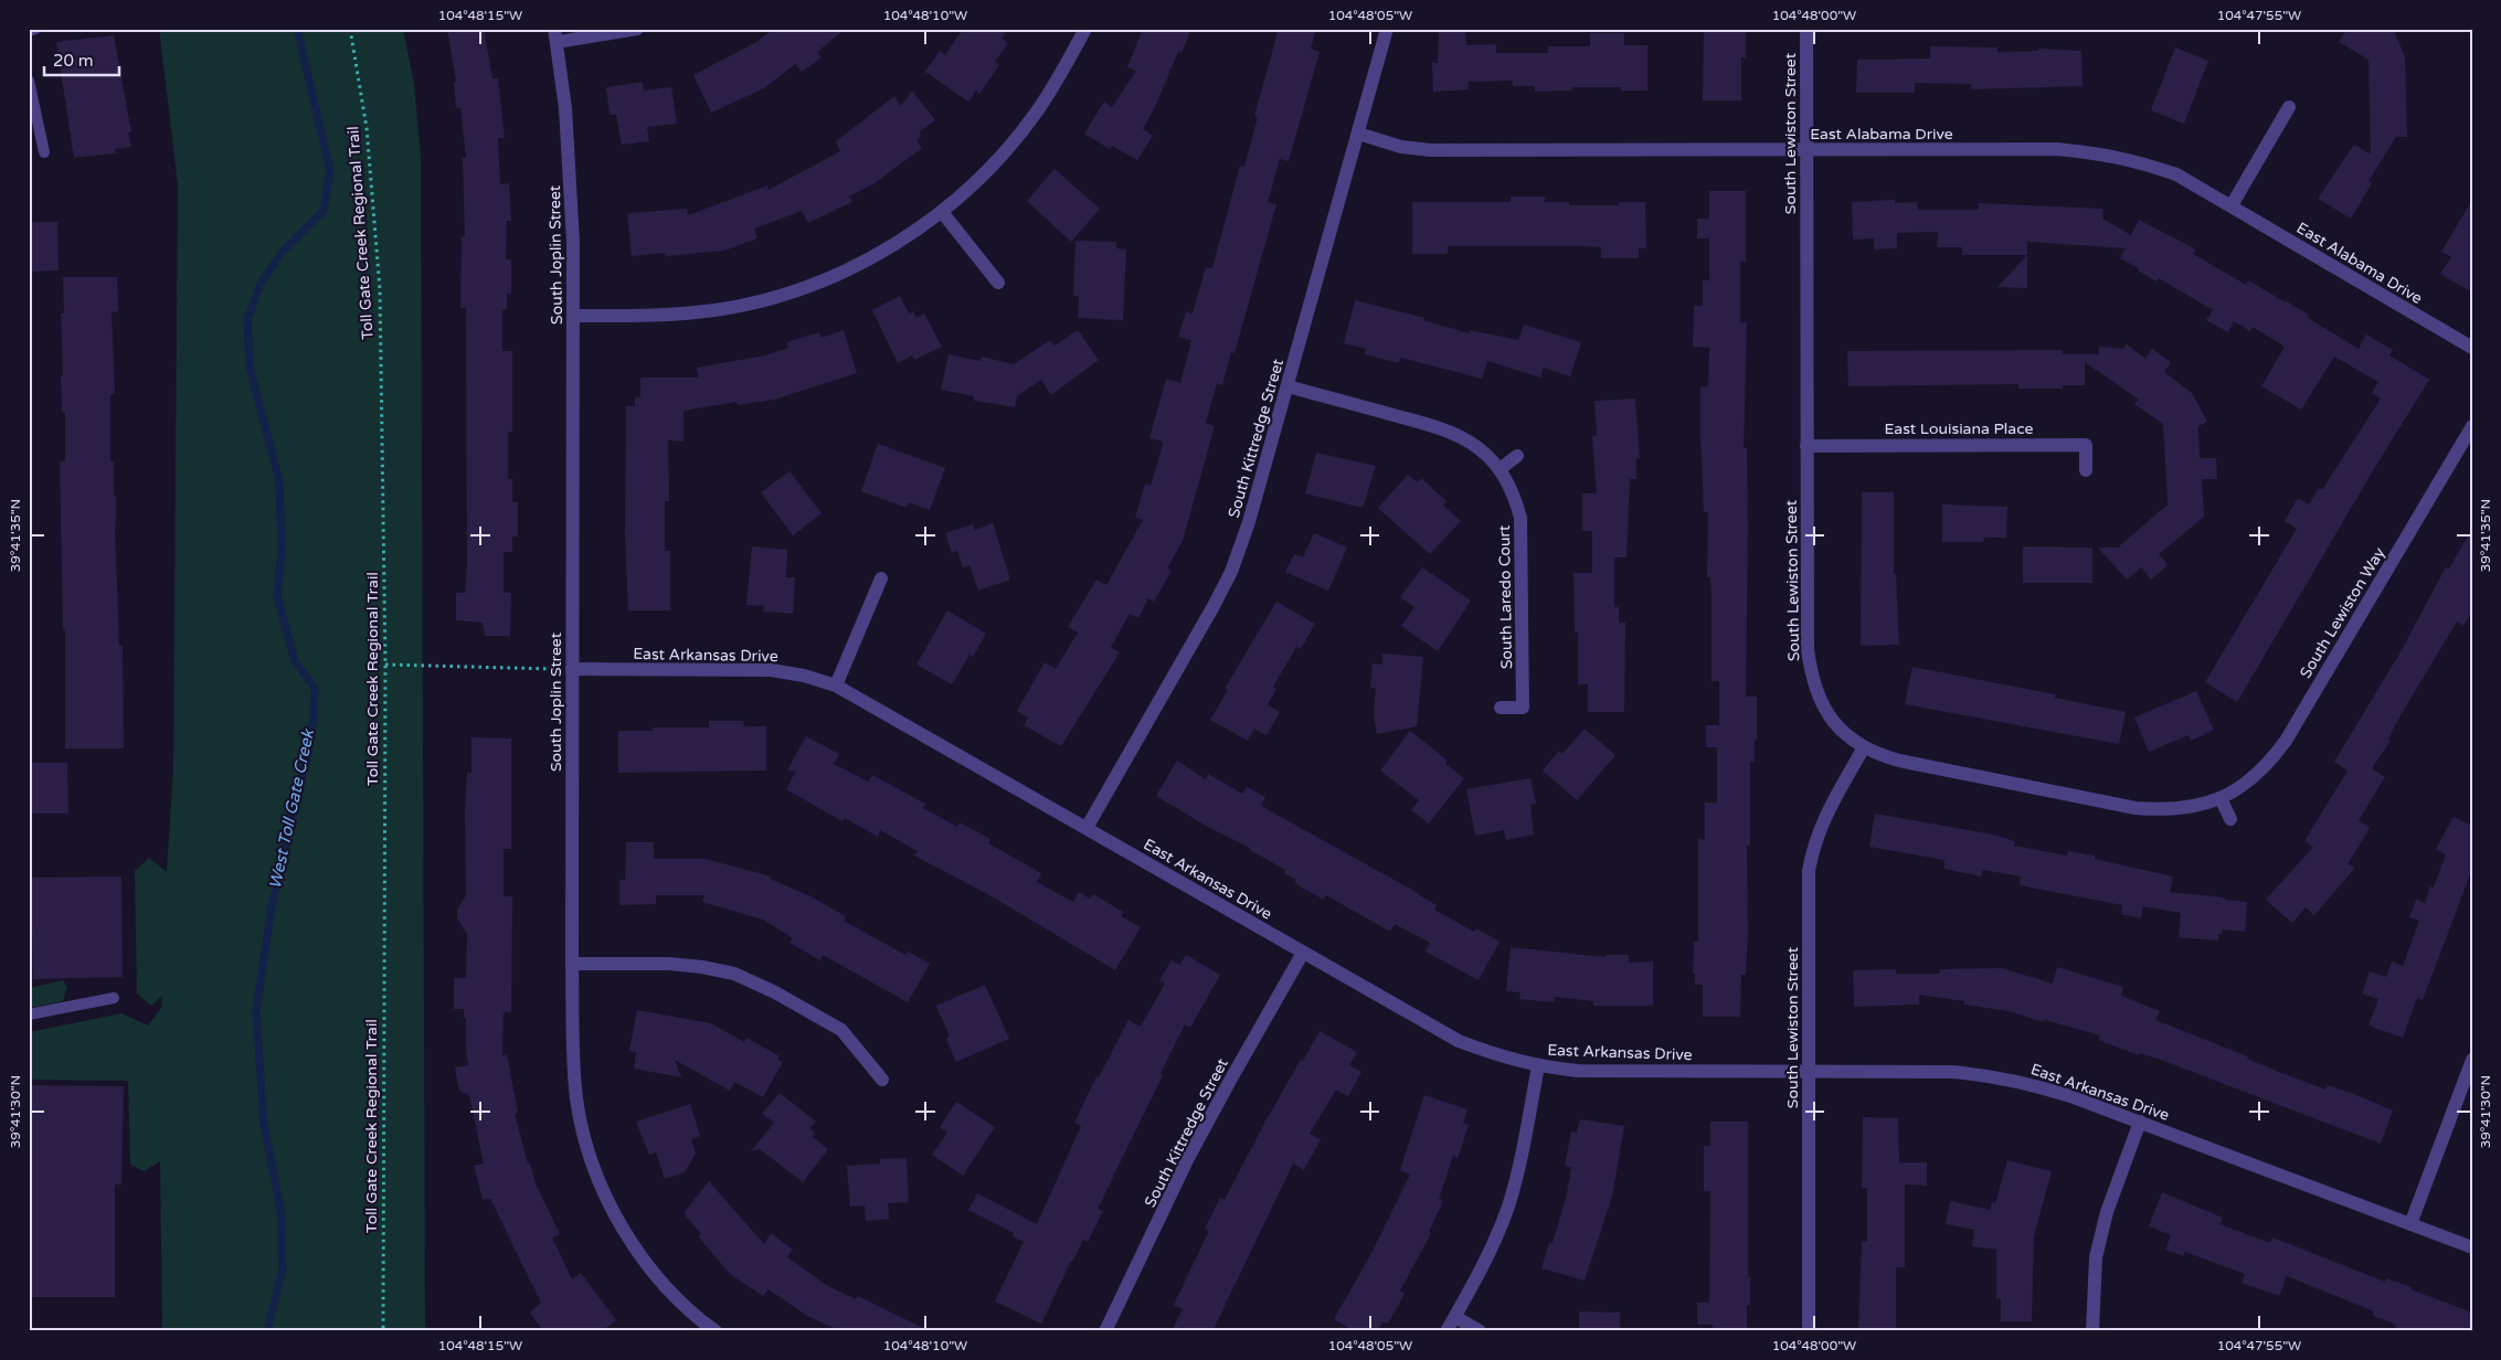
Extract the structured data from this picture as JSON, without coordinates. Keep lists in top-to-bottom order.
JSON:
{
  "streets": {
    "street": [
      "South Lewiston Street",
      "East Alabama Drive",
      "South Joplin Street",
      "East Louisiana Place",
      "South Kittredge Street",
      "South Laredo Court",
      "South Lewiston Way",
      "East Arkansas Drive"
    ],
    "path": ["Toll Gate Creek Regional Trail"]
  },
  "crossings": [
    ["South Lewiston Street", "East Alabama Drive"],
    ["South Lewiston Street", "East Louisiana Place"],
    ["South Lewiston Street", "South Lewiston Way"],
    ["South Lewiston Street", "East Arkansas Drive"],
    ["East Alabama Drive", "South Kittredge Street"],
    ["South Joplin Street", "East Arkansas Drive"],
    ["South Kittredge Street", "South Laredo Court"],
    ["South Kittredge Street", "East Arkansas Drive"]
  ],
  "water": ["West Toll Gate Creek"],
  "scale_bar": "20 m",
  "coordinates": [
    "104°48'15\"W",
    "104°48'10\"W",
    "104°48'05\"W",
    "104°48'00\"W",
    "104°47'55\"W",
    "39°41'35\"N",
    "39°41'30\"N"
  ]
}
